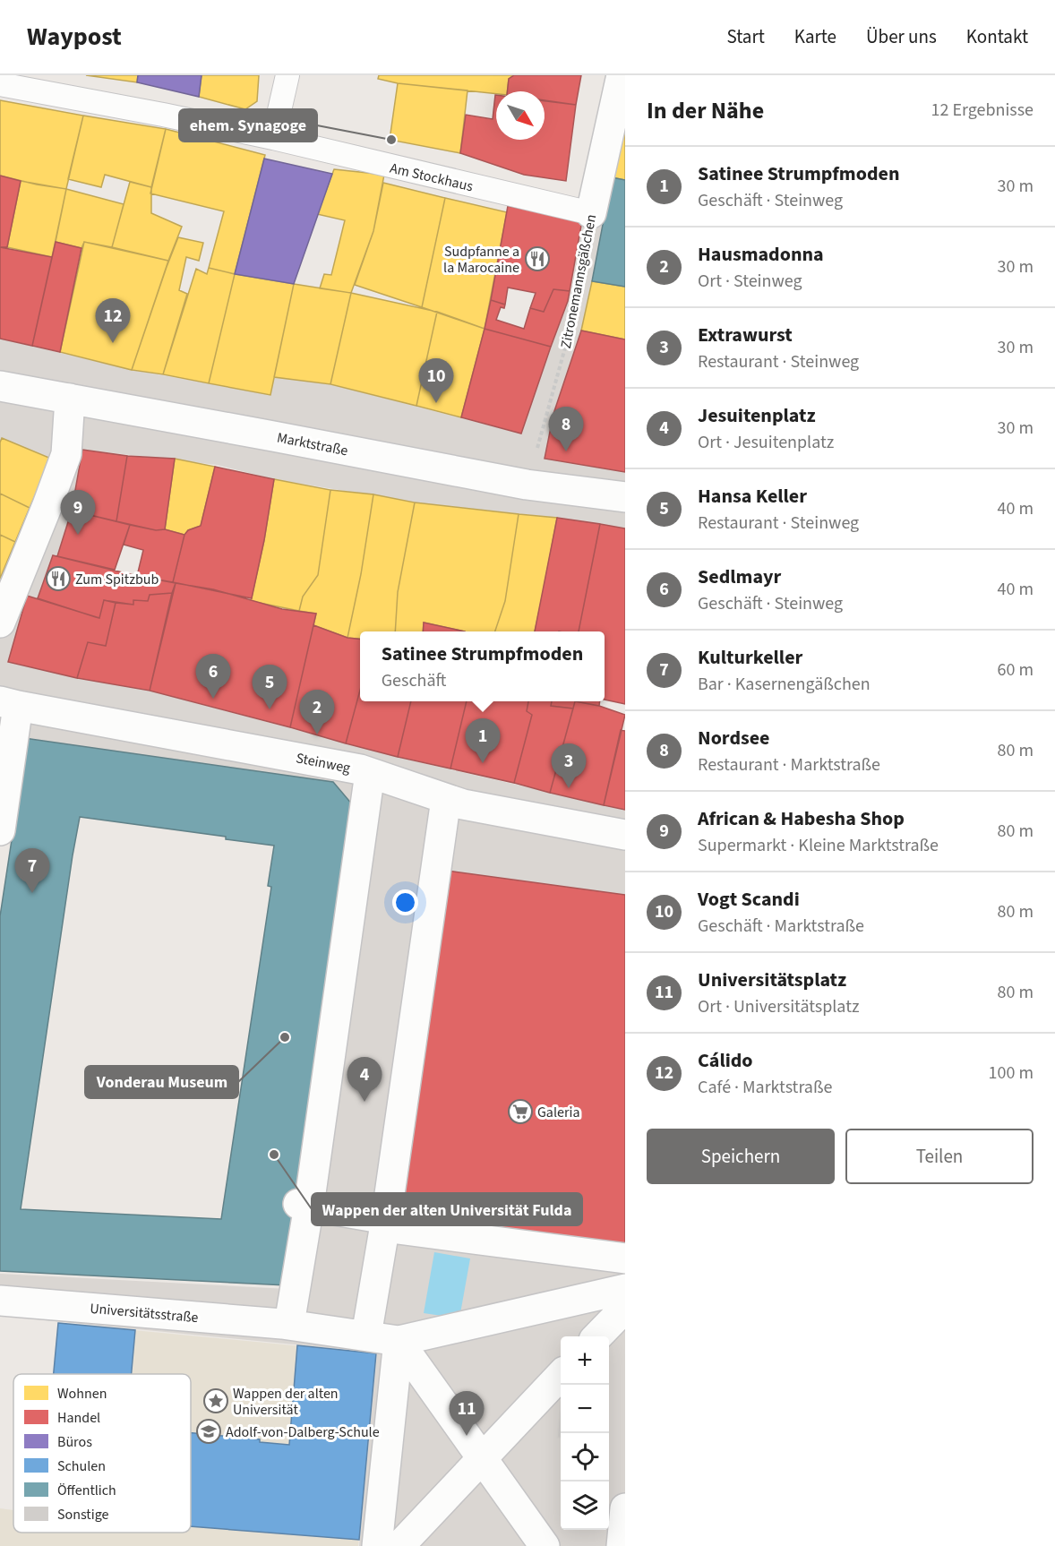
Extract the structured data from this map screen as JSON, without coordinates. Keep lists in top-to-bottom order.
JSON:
{
  "streets": {
    "street": [
      "Zitronemannsgäßchen",
      "Marktstraße",
      "Steinweg",
      "Universitätsstraße"
    ],
    "lane": ["Am Stockhaus"]
  },
  "crossings": [
    ["Am Stockhaus", "Zitronemannsgäßchen"],
    ["Zitronemannsgäßchen", "Marktstraße"]
  ],
  "places": {
    "other": ["ehem. Synagoge", "Vonderau Museum", "Wappen der alten Universität Fulda"],
    "restaurant": ["Sudpfanne a la Marocaine", "Zum Spitzbub"],
    "supermarket": ["Galeria"],
    "place": ["Wappen der alten Universität"],
    "school or university": ["Adolf-von-Dalberg-Schule"]
  },
  "legend": [
    "Wohnen",
    "Handel",
    "Büros",
    "Schulen",
    "Öffentlich",
    "Sonstige"
  ],
  "north": "bottom right",
  "page": {
    "header": "Waypost",
    "nav": [
      "Start",
      "Karte",
      "Über uns",
      "Kontakt"
    ],
    "heading": ["In der Nähe", "12 Ergebnisse"],
    "list": [
      {
        "mark": "1",
        "name": "Satinee Strumpfmoden",
        "note": "Geschäft · Steinweg",
        "value": "30 m"
      },
      {
        "mark": "2",
        "name": "Hausmadonna",
        "note": "Ort · Steinweg",
        "value": "30 m"
      },
      {
        "mark": "3",
        "name": "Extrawurst",
        "note": "Restaurant · Steinweg",
        "value": "30 m"
      },
      {
        "mark": "4",
        "name": "Jesuitenplatz",
        "note": "Ort · Jesuitenplatz",
        "value": "30 m"
      },
      {
        "mark": "5",
        "name": "Hansa Keller",
        "note": "Restaurant · Steinweg",
        "value": "40 m"
      },
      {
        "mark": "6",
        "name": "Sedlmayr",
        "note": "Geschäft · Steinweg",
        "value": "40 m"
      },
      {
        "mark": "7",
        "name": "Kulturkeller",
        "note": "Bar · Kasernengäßchen",
        "value": "60 m"
      },
      {
        "mark": "8",
        "name": "Nordsee",
        "note": "Restaurant · Marktstraße",
        "value": "80 m"
      },
      {
        "mark": "9",
        "name": "African & Habesha Shop",
        "note": "Supermarkt · Kleine Marktstraße",
        "value": "80 m"
      },
      {
        "mark": "10",
        "name": "Vogt Scandi",
        "note": "Geschäft · Marktstraße",
        "value": "80 m"
      },
      {
        "mark": "11",
        "name": "Universitätsplatz",
        "note": "Ort · Universitätsplatz",
        "value": "80 m"
      },
      {
        "mark": "12",
        "name": "Cálido",
        "note": "Café · Marktstraße",
        "value": "100 m"
      }
    ],
    "pins": [
      "12",
      "10",
      "8",
      "9",
      "6",
      "5",
      "2",
      "1",
      "3",
      "7",
      "4",
      "11"
    ],
    "popup": ["Satinee Strumpfmoden", "Geschäft"],
    "buttons": ["Speichern", "Teilen"],
    "map_buttons": ["+", "−"]
  }
}
